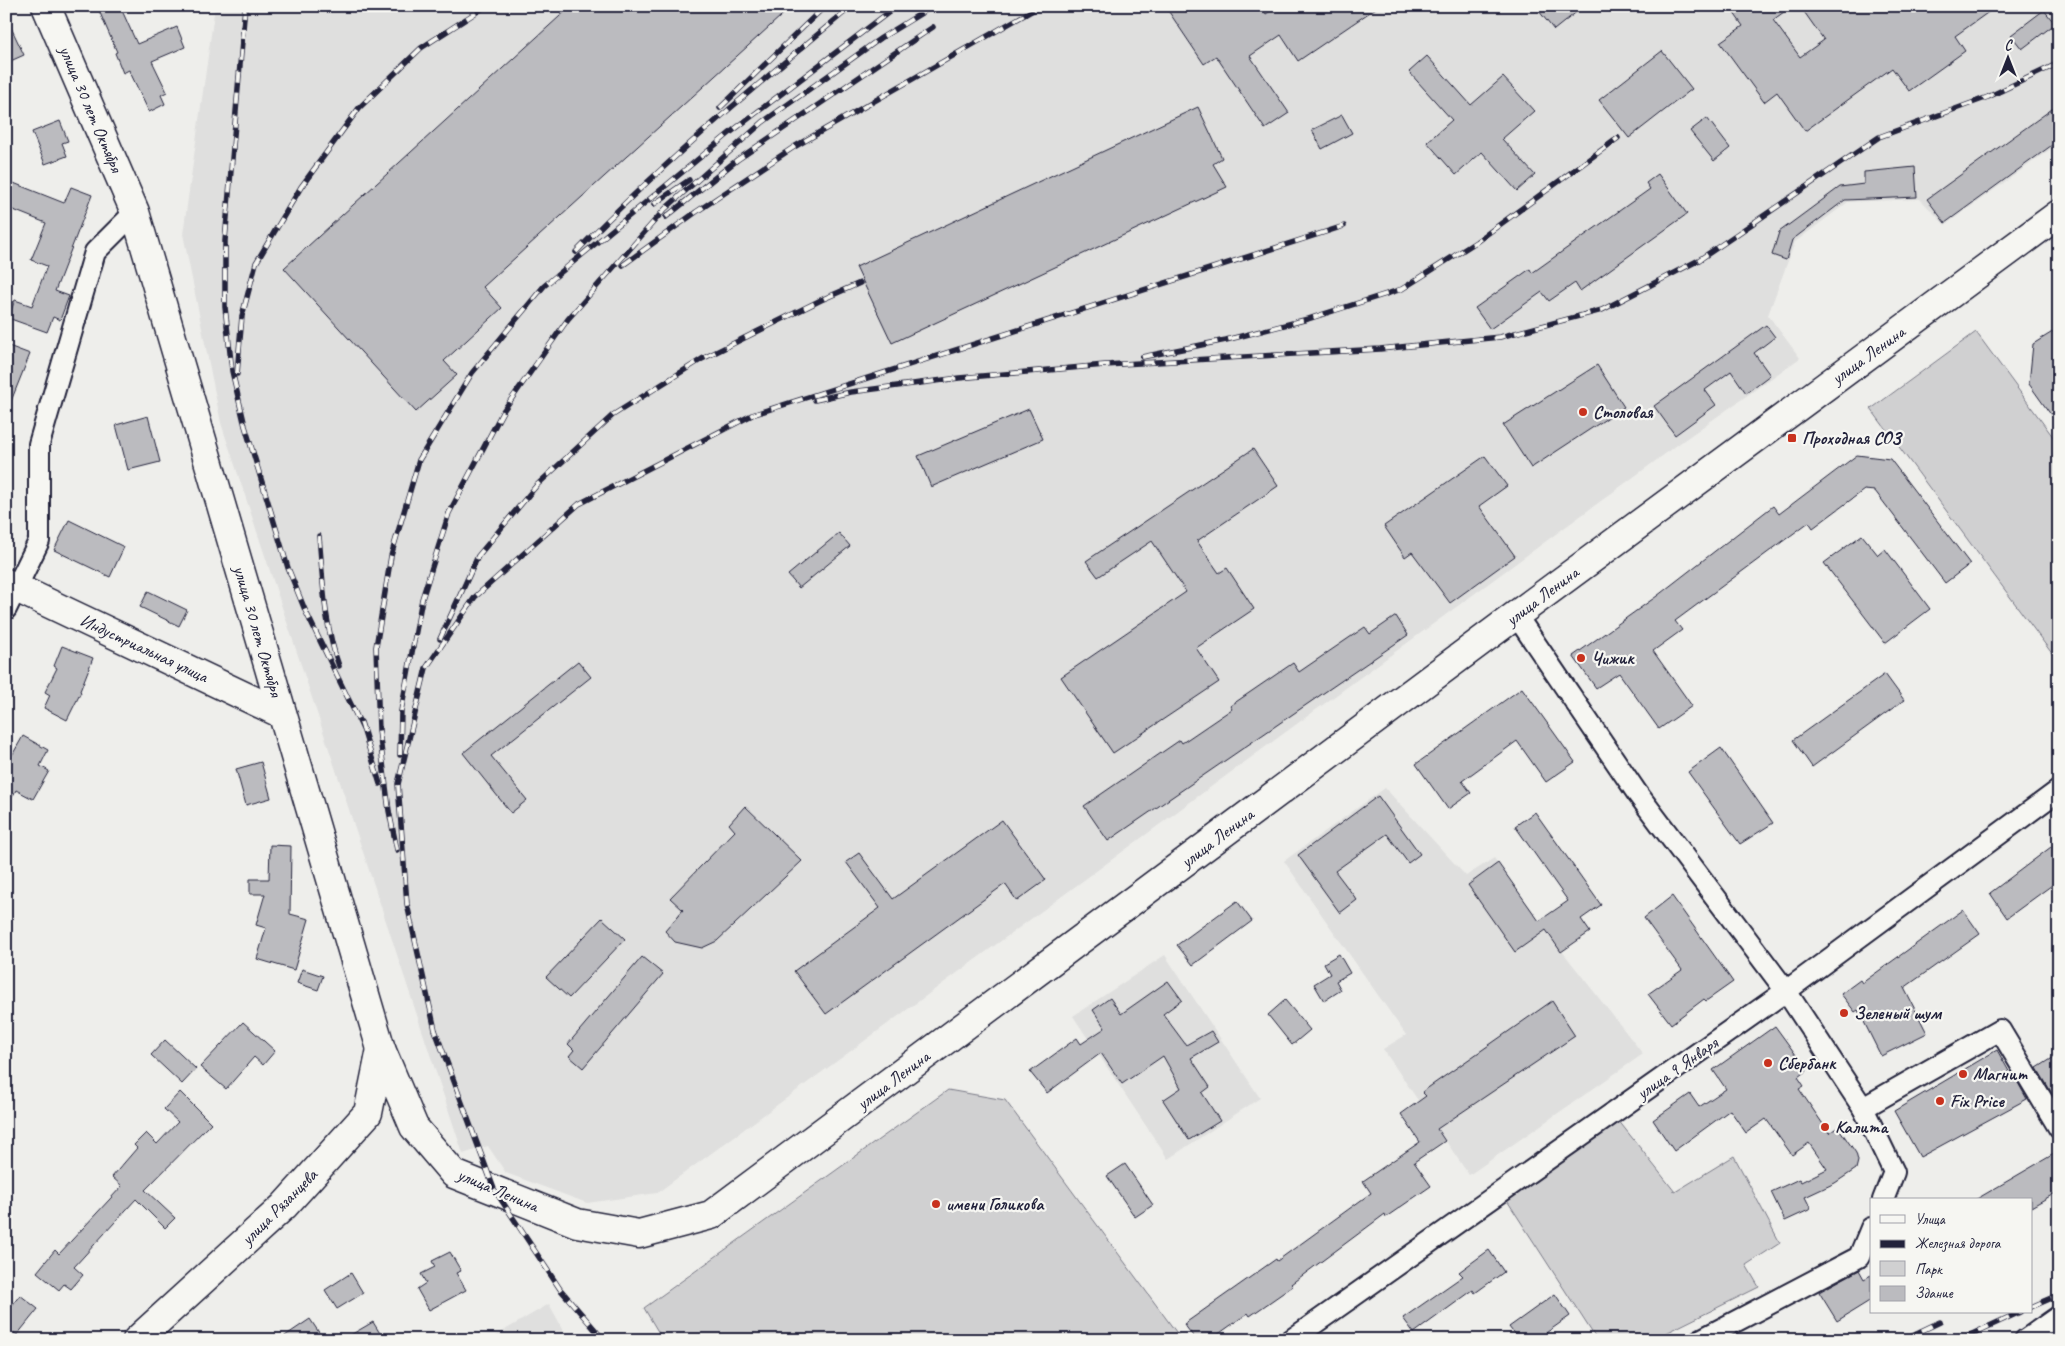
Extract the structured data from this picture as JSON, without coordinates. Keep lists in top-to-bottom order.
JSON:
{
  "streets": {
    "street": [
      "улица 30 лет Октября",
      "улица Ленина",
      "Индустриальная улица",
      "улица 9 Января",
      "улица Рязанцева"
    ]
  },
  "crossings": [
    ["улица 30 лет Октября", "улица Ленина"],
    ["улица 30 лет Октября", "Индустриальная улица"],
    ["улица 30 лет Октября", "улица Рязанцева"],
    ["улица Ленина", "улица Рязанцева"]
  ],
  "places": {
    "other": [
      "Столовая",
      "Чижик",
      "Зеленый шум",
      "Сбербанк",
      "Магнит",
      "Fix Price",
      "Калита",
      "имени Голикова"
    ],
    "transit": ["Проходная СОЗ"]
  },
  "legend": [
    "Улица",
    "Железная дорога",
    "Парк",
    "Здание"
  ],
  "north": "top"
}
